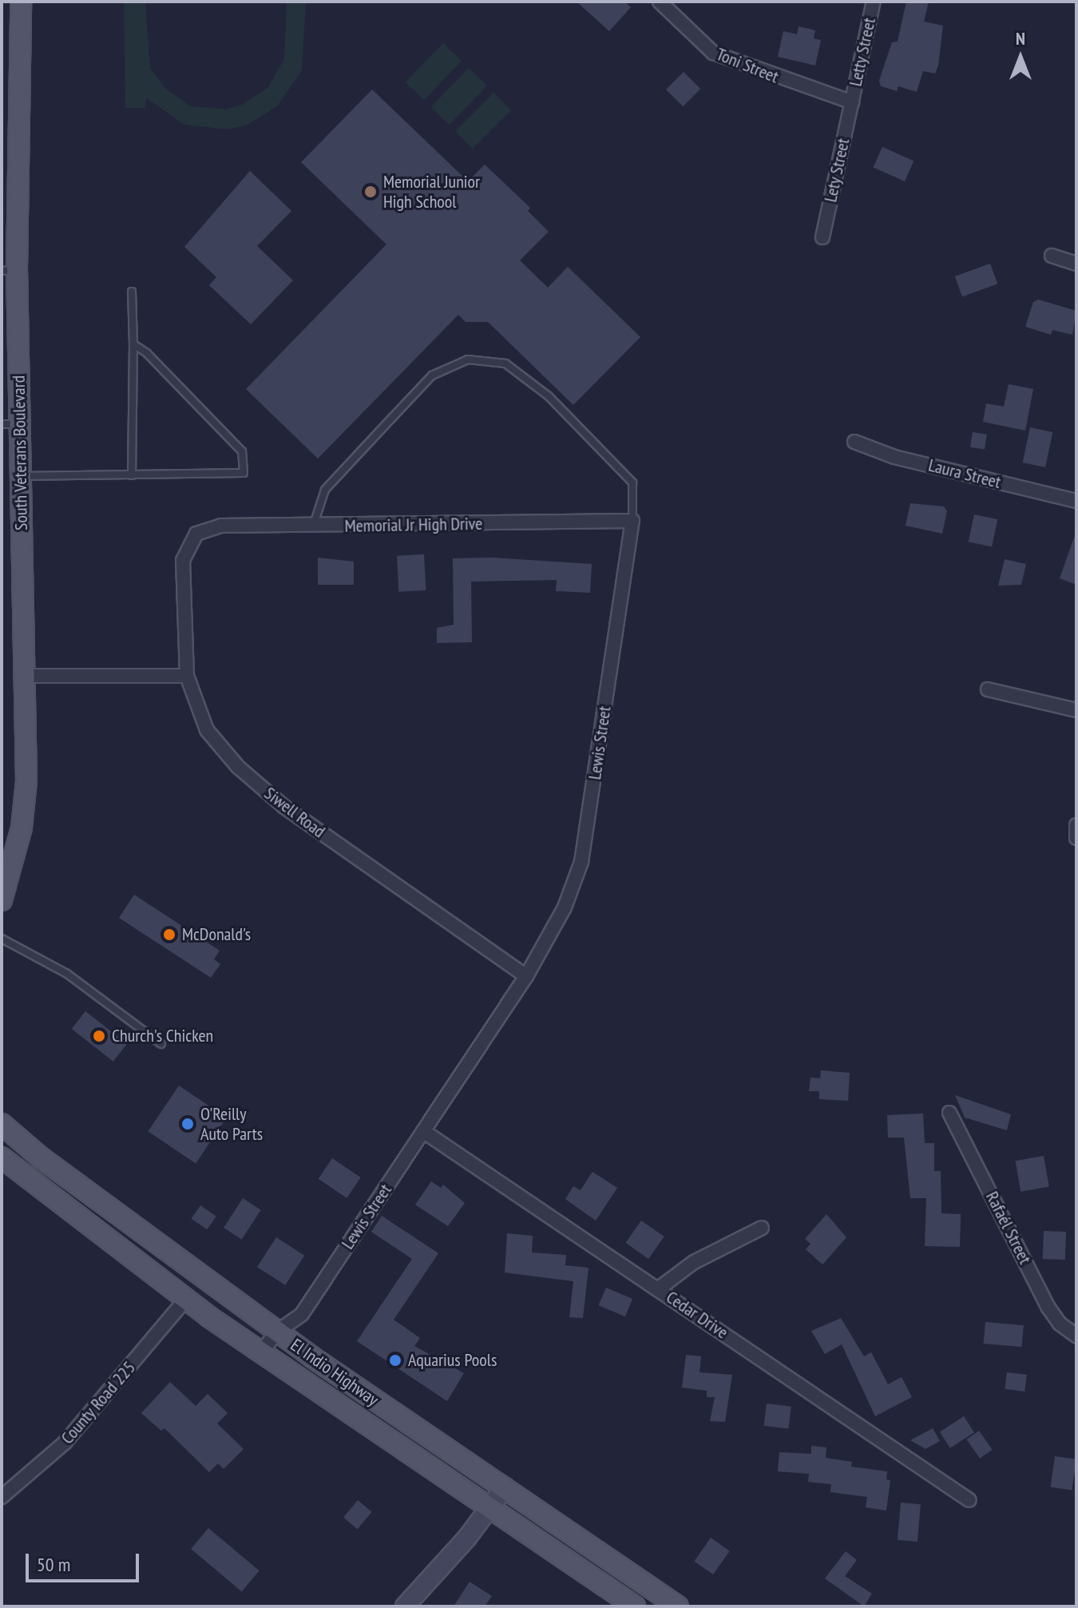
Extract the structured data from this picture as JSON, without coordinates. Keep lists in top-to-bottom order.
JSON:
{
  "streets": {
    "main road": ["South Veterans Boulevard", "El Indio Highway"],
    "street": [
      "Letty Street",
      "Toni Street",
      "Lety Street",
      "Laura Street",
      "Memorial Jr High Drive",
      "Lewis Street",
      "Siwell Road",
      "Rafaél Street",
      "Cedar Drive",
      "County Road 225"
    ]
  },
  "crossings": [
    ["Letty Street", "Toni Street"],
    ["Letty Street", "Lety Street"],
    ["Toni Street", "Lety Street"],
    ["Memorial Jr High Drive", "Lewis Street"],
    ["Memorial Jr High Drive", "Siwell Road"],
    ["Lewis Street", "Siwell Road"],
    ["Lewis Street", "Cedar Drive"],
    ["Lewis Street", "El Indio Highway"],
    ["El Indio Highway", "County Road 225"]
  ],
  "places": [
    "Memorial Junior High School",
    "McDonald's",
    "Church's Chicken",
    "O'Reilly Auto Parts",
    "Aquarius Pools"
  ],
  "scale_bar": "50 m",
  "north": "top"
}
